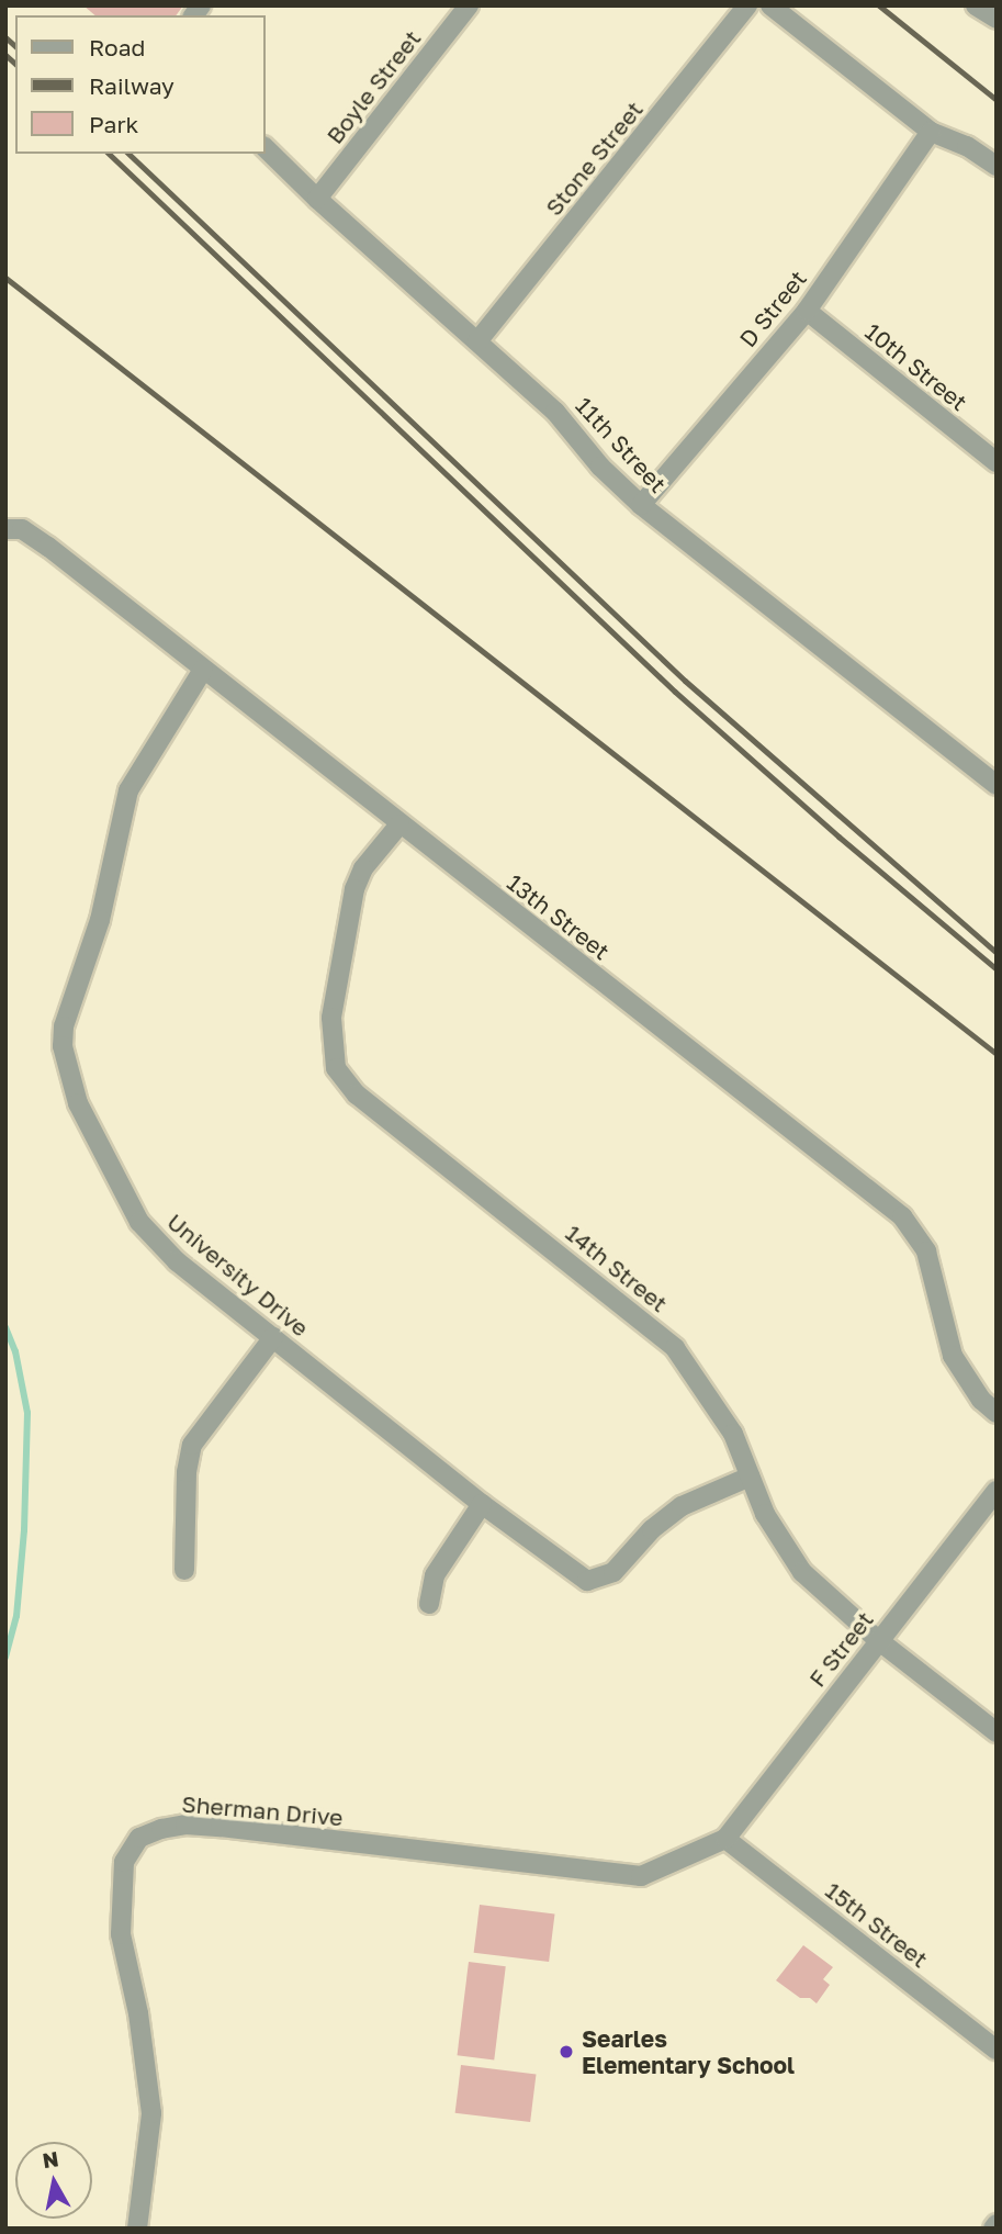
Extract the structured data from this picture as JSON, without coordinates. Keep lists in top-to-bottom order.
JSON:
{
  "streets": {
    "street": [
      "Boyle Street",
      "Stone Street",
      "D Street",
      "10th Street",
      "11th Street",
      "13th Street",
      "14th Street",
      "University Drive",
      "F Street",
      "Sherman Drive",
      "15th Street"
    ]
  },
  "crossings": [
    ["Boyle Street", "11th Street"],
    ["Stone Street", "11th Street"],
    ["D Street", "10th Street"],
    ["D Street", "11th Street"],
    ["13th Street", "14th Street"],
    ["13th Street", "University Drive"],
    ["14th Street", "University Drive"],
    ["14th Street", "F Street"],
    ["F Street", "Sherman Drive"],
    ["F Street", "15th Street"],
    ["Sherman Drive", "15th Street"]
  ],
  "places": ["Searles Elementary School"],
  "legend": ["Road", "Railway", "Park"],
  "north": "top"
}
